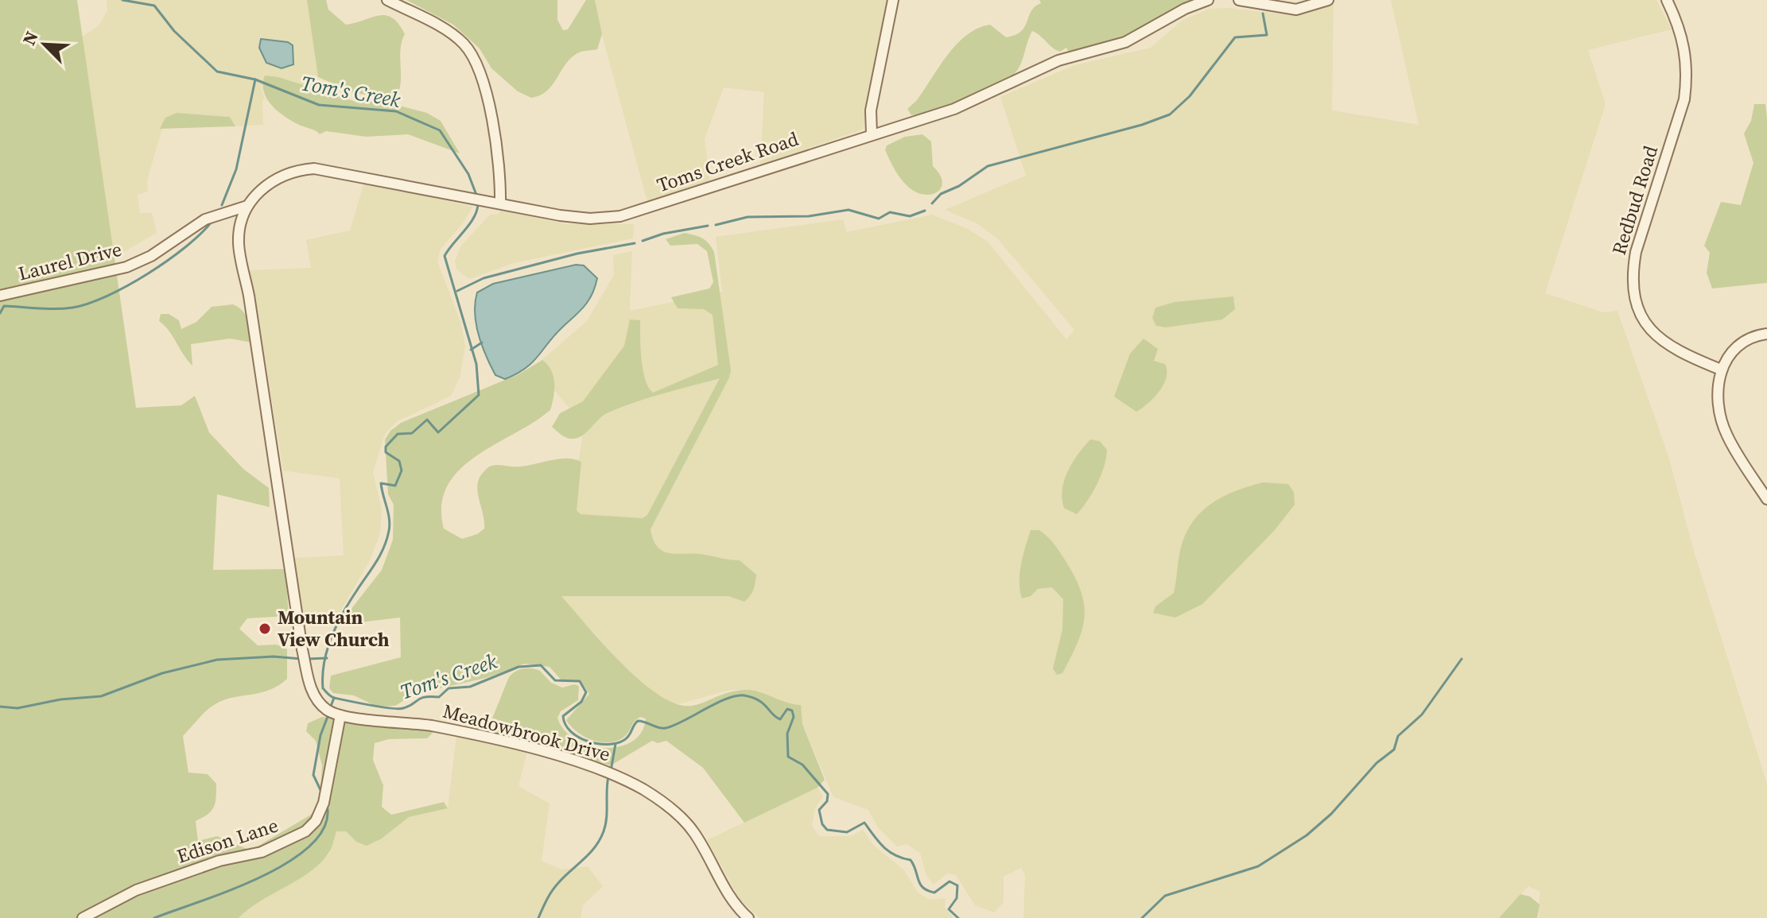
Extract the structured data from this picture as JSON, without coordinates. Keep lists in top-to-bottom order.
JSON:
{
  "streets": {
    "street": [
      "Toms Creek Road",
      "Redbud Road",
      "Laurel Drive",
      "Meadowbrook Drive",
      "Edison Lane"
    ]
  },
  "crossings": [
    ["Toms Creek Road", "Laurel Drive"],
    ["Toms Creek Road", "Meadowbrook Drive"],
    ["Laurel Drive", "Meadowbrook Drive"],
    ["Meadowbrook Drive", "Edison Lane"]
  ],
  "water": ["Tom's Creek"],
  "places": ["Mountain View Church"],
  "north": "top left"
}
